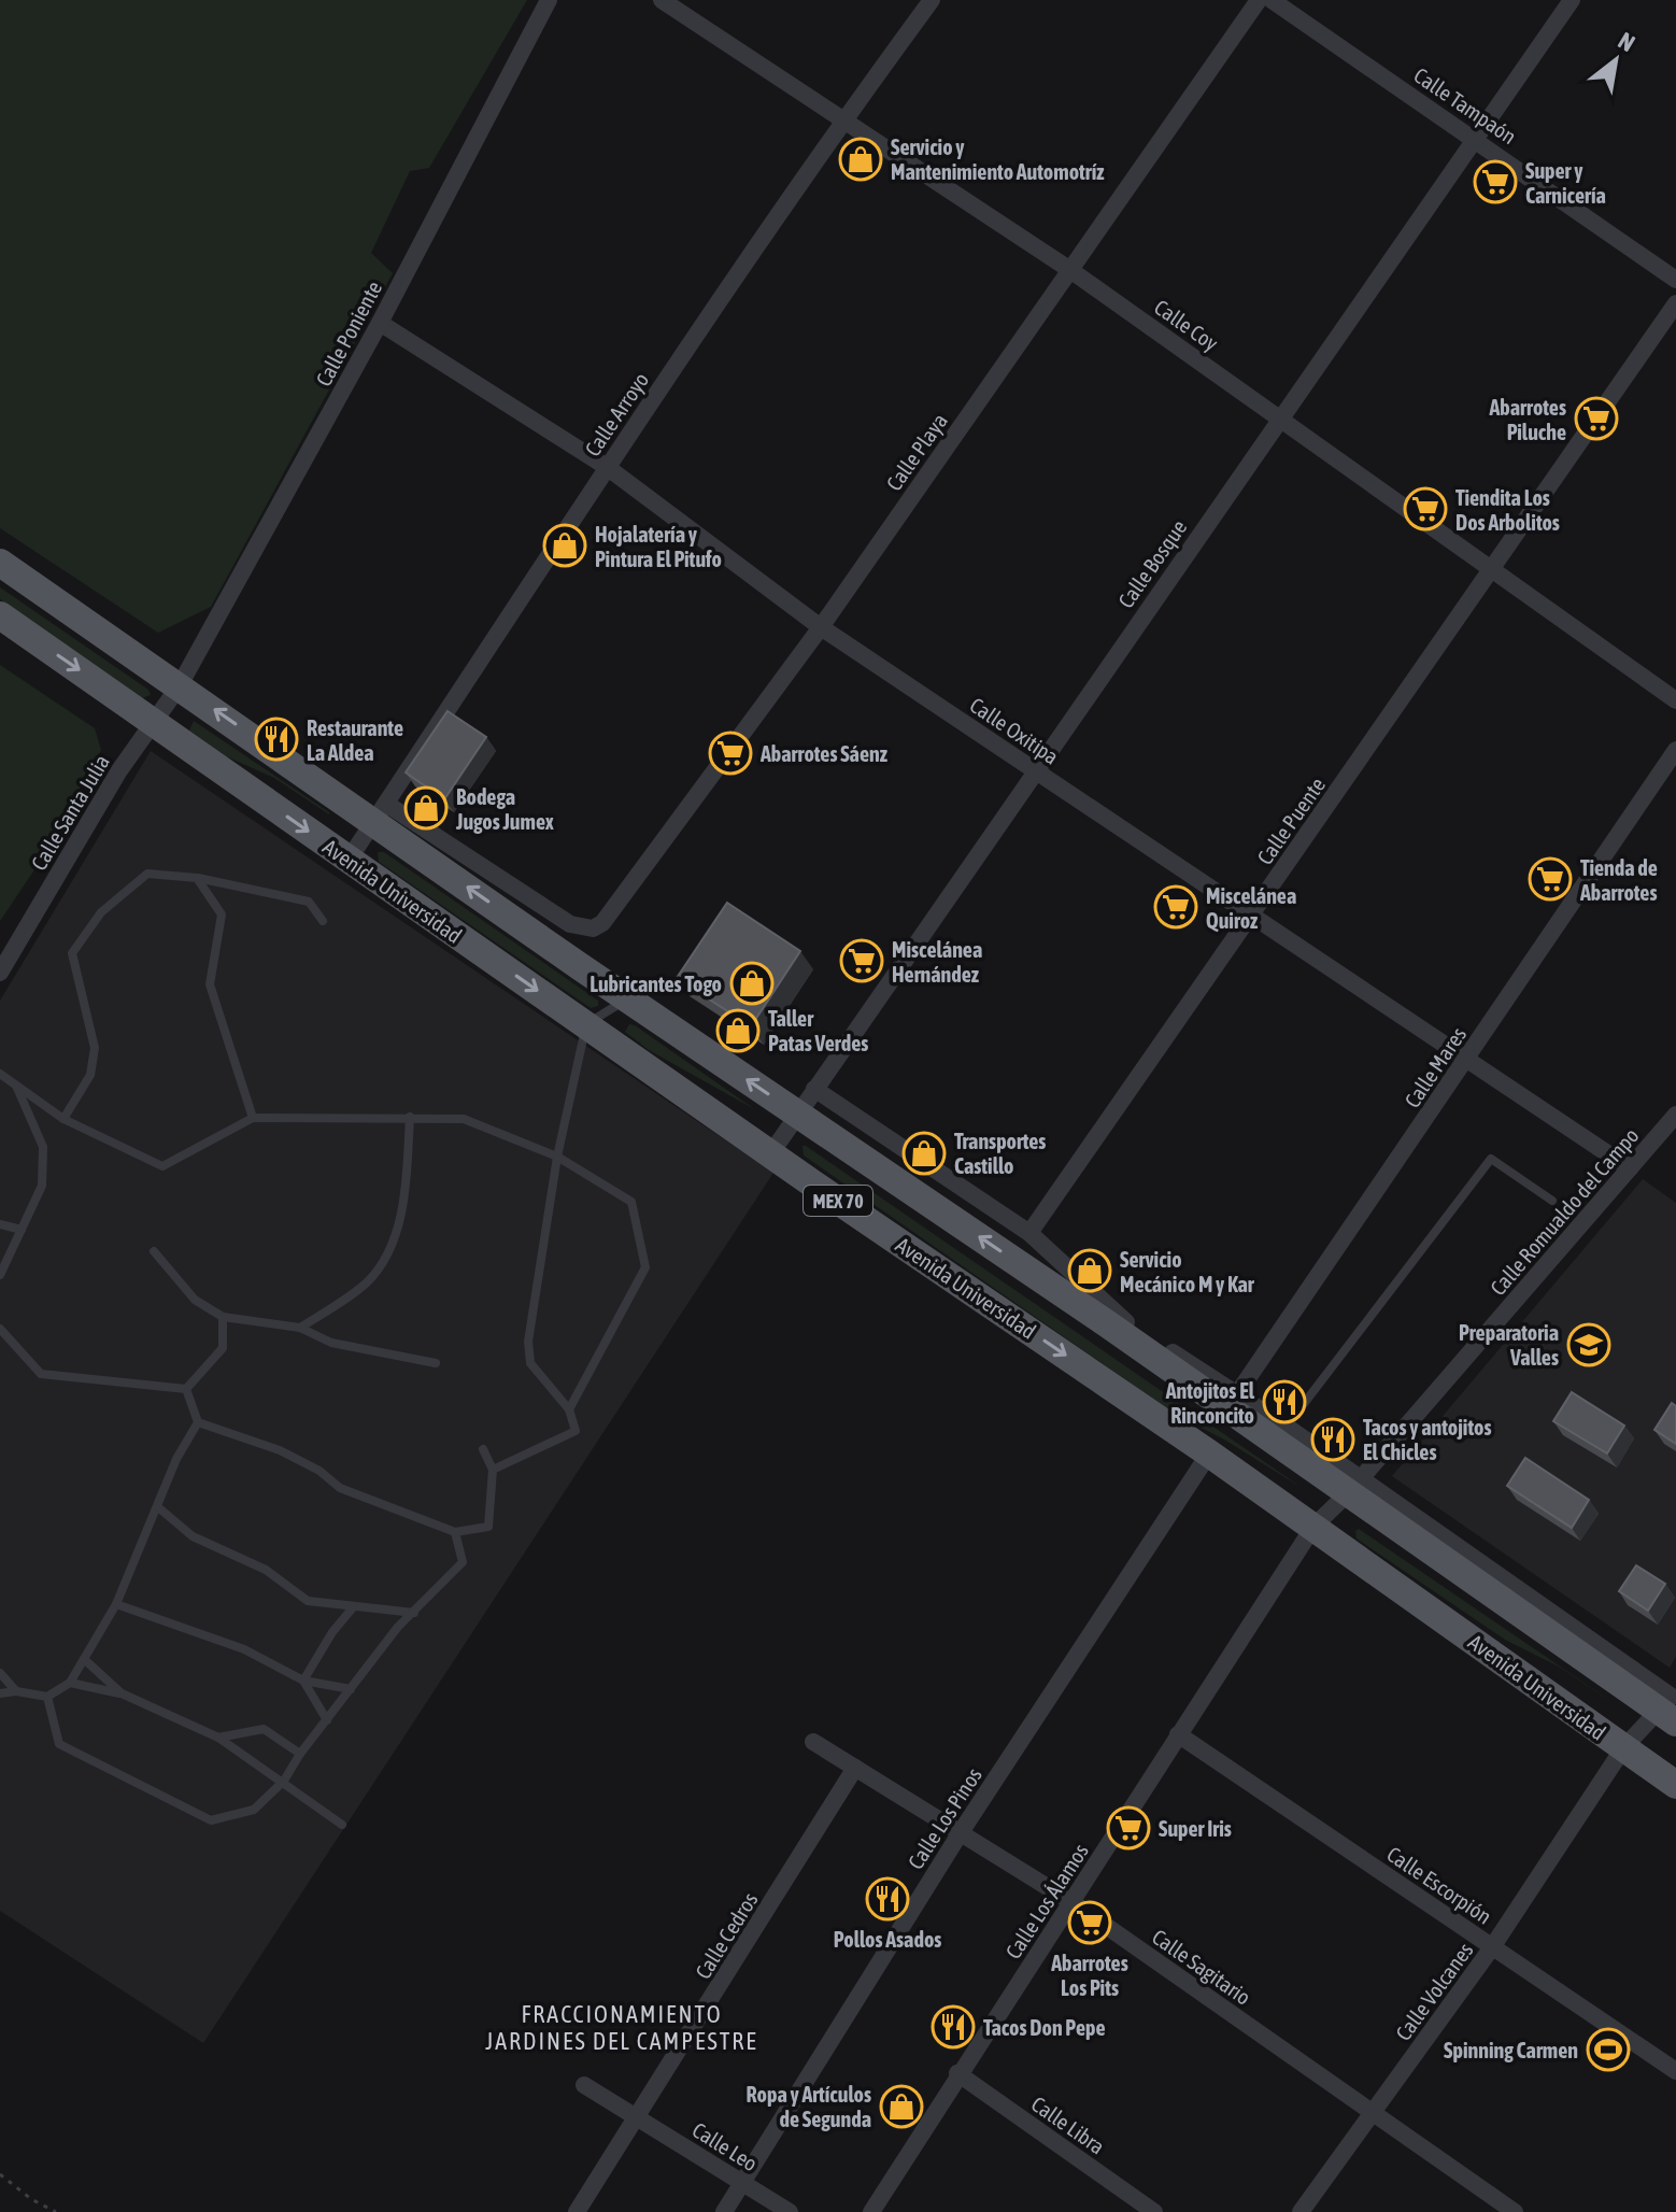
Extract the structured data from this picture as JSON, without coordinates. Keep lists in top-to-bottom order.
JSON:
{
  "streets": {
    "main road": ["Avenida Universidad", "MEX 70"],
    "street": [
      "Calle Tampaón",
      "Calle Coy",
      "Calle Poniente",
      "Calle Arroyo",
      "Calle Playa",
      "Calle Bosque",
      "Calle Oxitipa",
      "Calle Santa Julia",
      "Calle Puente",
      "Calle Mares",
      "Calle Romualdo del Campo",
      "Calle Los Pinos",
      "Calle Escorpión",
      "Calle Los Álamos",
      "Calle Cedros",
      "Calle Sagitario",
      "Calle Volcanes",
      "Calle Libra",
      "Calle Leo"
    ]
  },
  "crossings": [
    ["Calle Tampaón", "Calle Bosque"],
    ["Calle Coy", "Calle Arroyo"],
    ["Calle Coy", "Calle Playa"],
    ["Calle Coy", "Calle Bosque"],
    ["Calle Coy", "Calle Puente"],
    ["Calle Poniente", "Calle Oxitipa"],
    ["Calle Poniente", "Calle Santa Julia"],
    ["Calle Poniente", "Avenida Universidad"],
    ["Calle Poniente", "MEX 70"],
    ["Calle Arroyo", "Calle Playa"],
    ["Calle Arroyo", "Calle Oxitipa"],
    ["Calle Arroyo", "Avenida Universidad"],
    ["Calle Arroyo", "MEX 70"],
    ["Calle Playa", "Calle Oxitipa"],
    ["Calle Playa", "MEX 70"],
    ["Calle Bosque", "Calle Oxitipa"],
    ["Calle Bosque", "Avenida Universidad"],
    ["Calle Bosque", "MEX 70"],
    ["Calle Oxitipa", "Calle Puente"],
    ["Calle Oxitipa", "Calle Mares"],
    ["Calle Oxitipa", "Calle Romualdo del Campo"],
    ["Calle Santa Julia", "Avenida Universidad"],
    ["Avenida Universidad", "Calle Romualdo del Campo"],
    ["Avenida Universidad", "Calle Los Pinos"],
    ["Avenida Universidad", "Calle Los Álamos"],
    ["Avenida Universidad", "Calle Volcanes"],
    ["Calle Mares", "MEX 70"],
    ["MEX 70", "Calle Romualdo del Campo"],
    ["MEX 70", "Calle Volcanes"],
    ["Calle Romualdo del Campo", "Calle Los Álamos"],
    ["Calle Los Pinos", "Calle Sagitario"],
    ["Calle Los Pinos", "Calle Leo"],
    ["Calle Escorpión", "Calle Los Álamos"],
    ["Calle Escorpión", "Calle Volcanes"],
    ["Calle Los Álamos", "Calle Sagitario"],
    ["Calle Los Álamos", "Calle Libra"],
    ["Calle Cedros", "Calle Sagitario"],
    ["Calle Cedros", "Calle Leo"],
    ["Calle Sagitario", "Calle Volcanes"]
  ],
  "districts": ["FRACCIONAMIENTO JARDINES DEL CAMPESTRE"],
  "places": {
    "shop": [
      "Servicio y Mantenimiento Automotríz",
      "Hojalatería y Pintura El Pitufo",
      "Bodega Jugos Jumex",
      "Lubricantes Togo",
      "Taller Patas Verdes",
      "Transportes Castillo",
      "Servicio Mecánico M y Kar",
      "Ropa y Artículos de Segunda"
    ],
    "supermarket": [
      "Super y Carnicería",
      "Abarrotes Piluche",
      "Tiendita Los Dos Arbolitos",
      "Abarrotes Sáenz",
      "Tienda de Abarrotes",
      "Miscelánea Quiroz",
      "Miscelánea Hernández",
      "Super Iris",
      "Abarrotes Los Pits"
    ],
    "restaurant": [
      "Restaurante La Aldea",
      "Antojitos El Rinconcito",
      "Tacos y antojitos El Chicles",
      "Pollos Asados",
      "Tacos Don Pepe"
    ],
    "school or university": ["Preparatoria Valles"],
    "sports": ["Spinning Carmen"]
  },
  "north": "top right"
}
